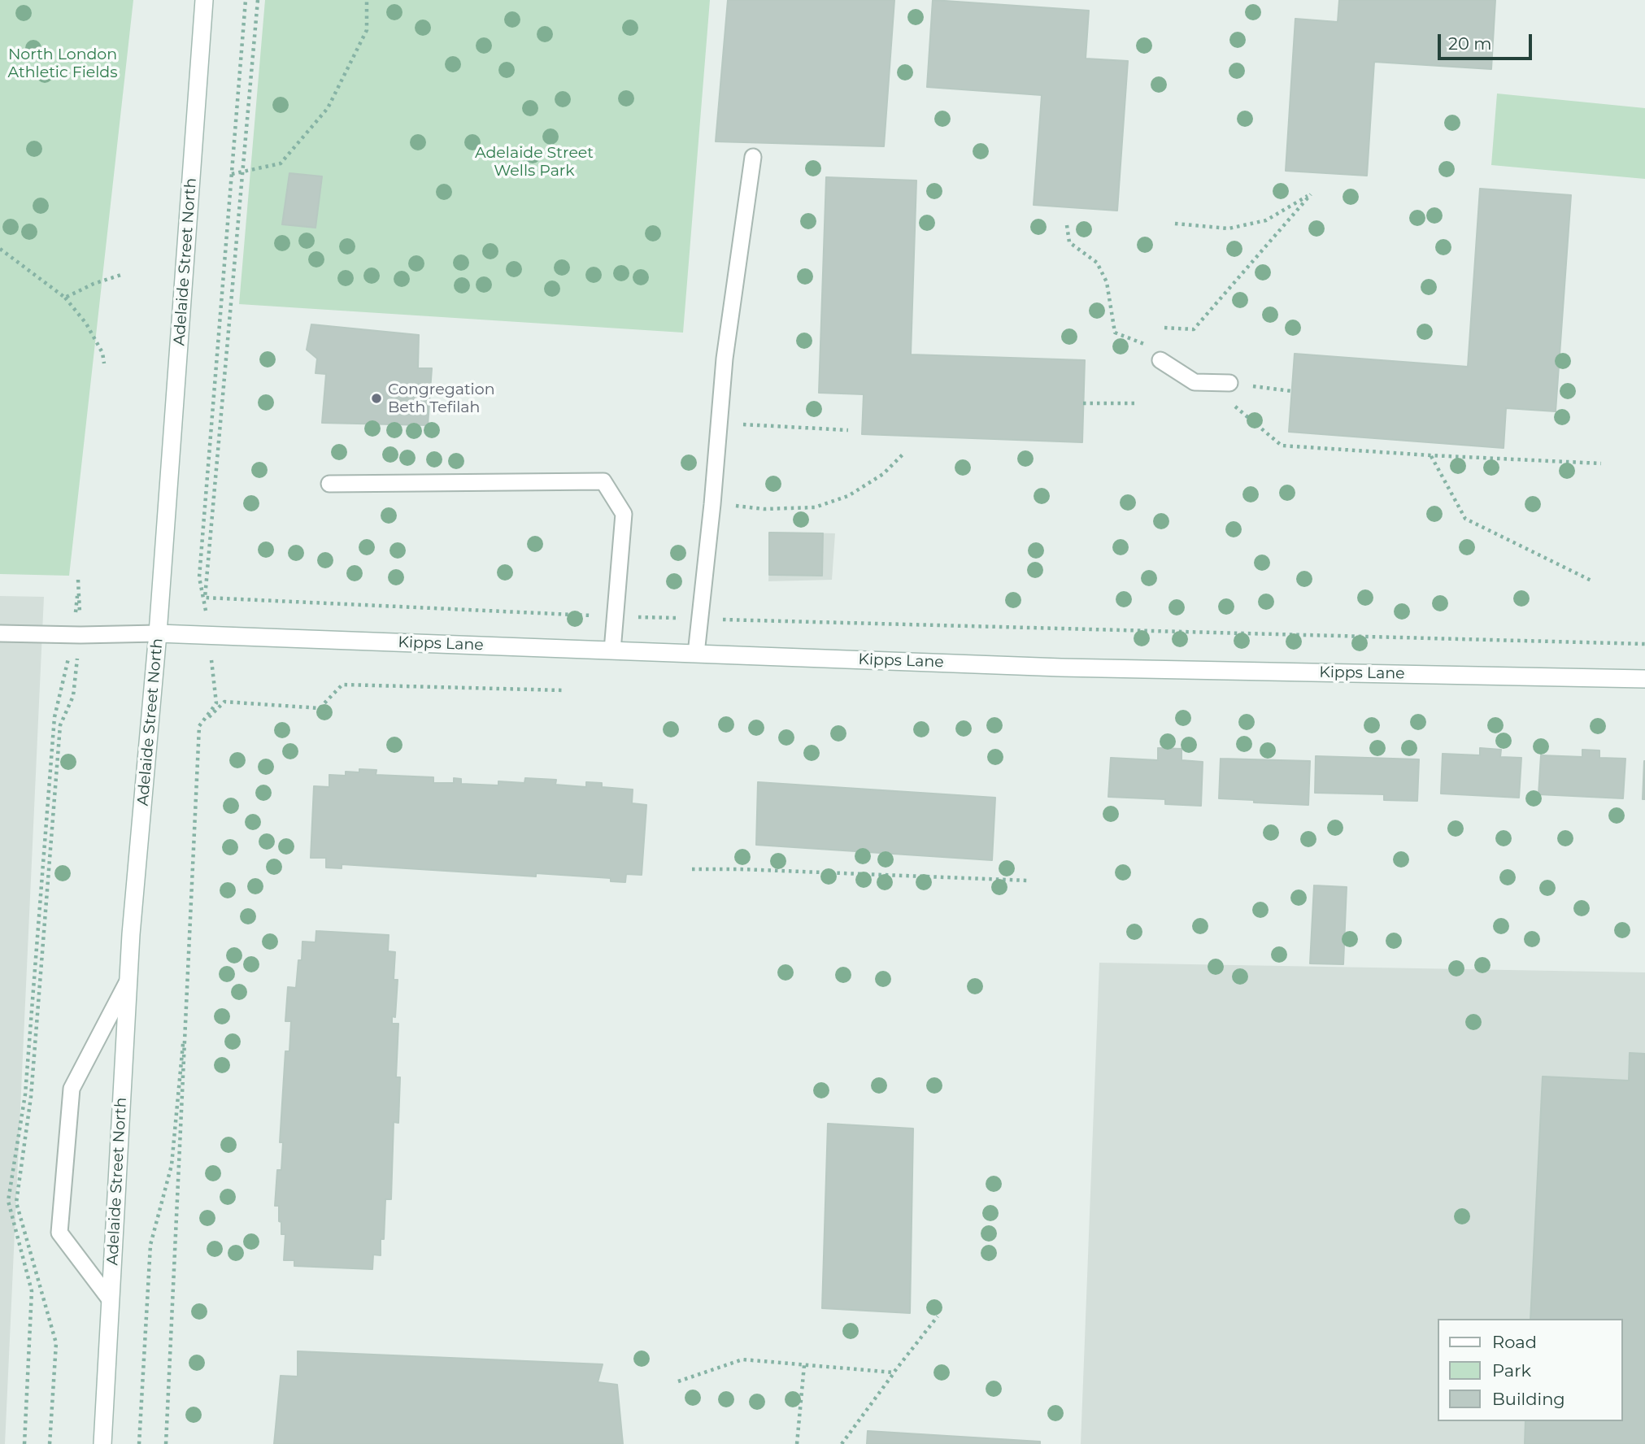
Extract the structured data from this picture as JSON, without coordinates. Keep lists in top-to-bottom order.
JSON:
{
  "streets": {
    "street": ["Adelaide Street North", "Kipps Lane"]
  },
  "crossings": [
    ["Adelaide Street North", "Kipps Lane"]
  ],
  "parks": ["North London Athletic Fields", "Adelaide Street Wells Park"],
  "places": ["Congregation Beth Tefilah"],
  "legend": ["Road", "Park", "Building"],
  "scale_bar": "20 m"
}
